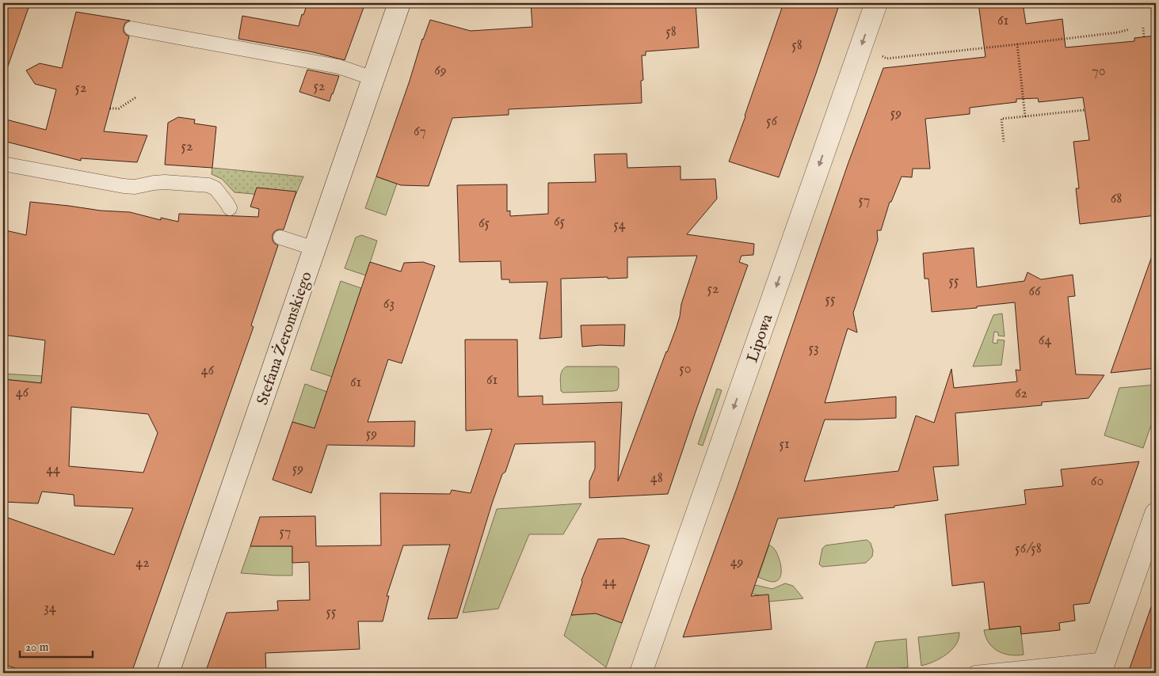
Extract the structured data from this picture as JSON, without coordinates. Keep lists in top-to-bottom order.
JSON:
{
  "streets": {
    "street": ["Stefana Żeromskiego", "Lipowa"]
  },
  "one_way": ["Lipowa"],
  "house_numbers": [
    "61",
    "58",
    "58",
    "69",
    "70",
    "52",
    "52",
    "59",
    "56",
    "67",
    "52",
    "68",
    "57",
    "65",
    "65",
    "54",
    "55",
    "52",
    "66",
    "55",
    "63",
    "64",
    "53",
    "50",
    "46",
    "61",
    "61",
    "46",
    "62",
    "59",
    "51",
    "59",
    "44",
    "48",
    "60",
    "57",
    "56/58",
    "49",
    "42",
    "44",
    "34",
    "55"
  ],
  "scale_bar": "20 m"
}
